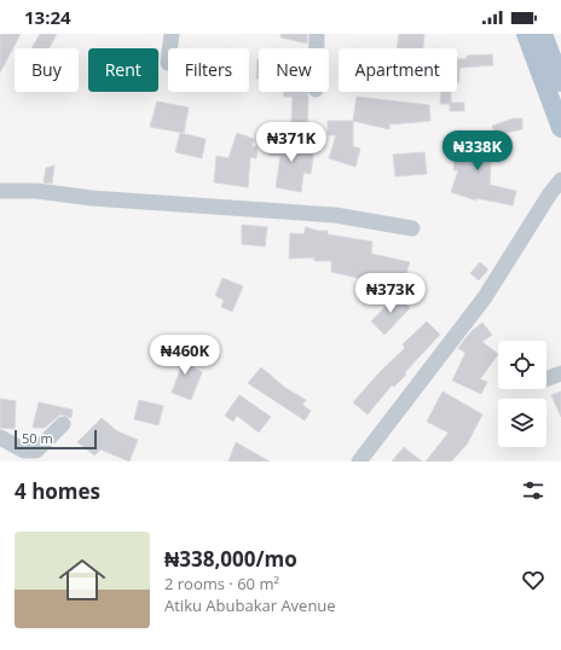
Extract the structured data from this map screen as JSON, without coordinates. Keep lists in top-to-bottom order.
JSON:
{
  "scale_bar": "50 m",
  "page": {
    "status": "13:24",
    "chip": [
      "Buy",
      "Rent",
      "Filters",
      "New",
      "Apartment"
    ],
    "price": [
      "₦371K",
      "₦338K",
      "₦373K",
      "₦460K"
    ],
    "scale": "50 m",
    "heading": "4 homes",
    "list": [
      {
        "name": "₦338,000/mo",
        "note": "2 rooms · 60 m² · Atiku Abubakar Avenue"
      }
    ]
  }
}
